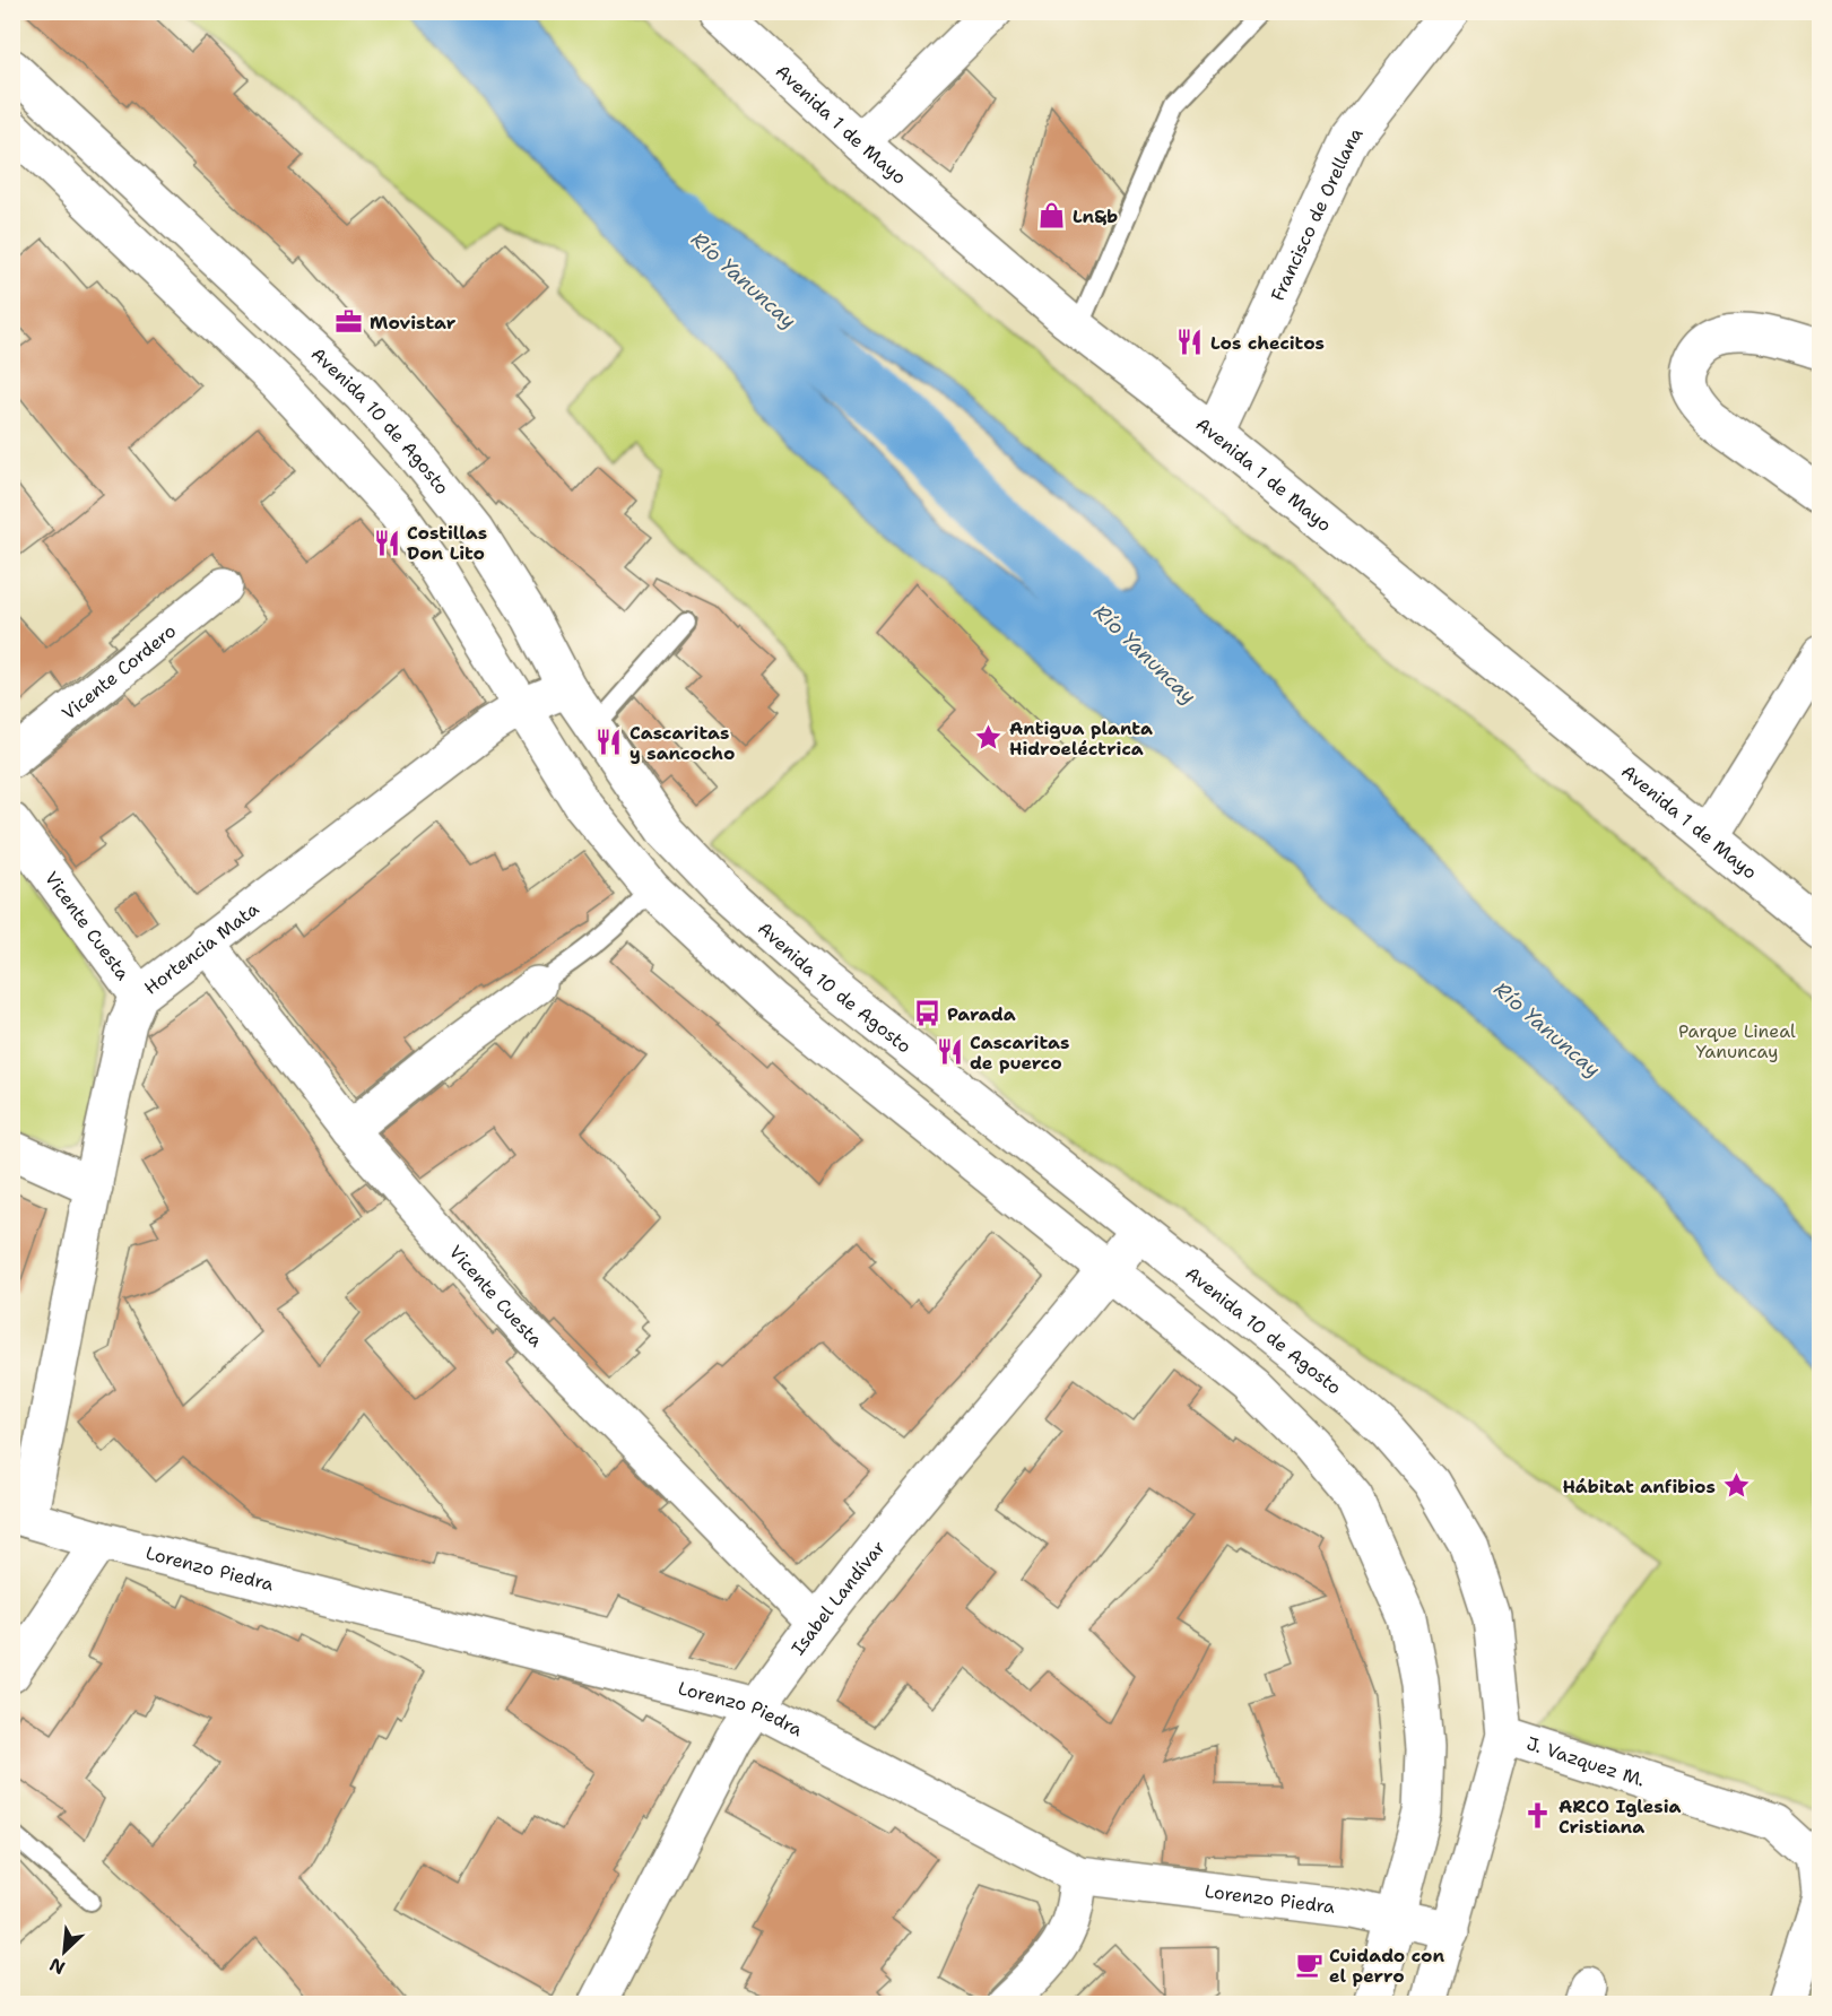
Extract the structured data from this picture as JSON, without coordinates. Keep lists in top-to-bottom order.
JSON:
{
  "streets": {
    "street": [
      "Avenida 1 de Mayo",
      "Francisco de Orellana",
      "Avenida 10 de Agosto",
      "Vicente Cordero",
      "Vicente Cuesta",
      "Hortencia Mata",
      "Lorenzo Piedra",
      "Isabel Landívar",
      "J. Vazquez M."
    ]
  },
  "crossings": [
    ["Avenida 1 de Mayo", "Francisco de Orellana"],
    ["Avenida 10 de Agosto", "Hortencia Mata"],
    ["Avenida 10 de Agosto", "Lorenzo Piedra"],
    ["Avenida 10 de Agosto", "Isabel Landívar"],
    ["Avenida 10 de Agosto", "J. Vazquez M."],
    ["Vicente Cuesta", "Hortencia Mata"],
    ["Vicente Cuesta", "Isabel Landívar"],
    ["Hortencia Mata", "Lorenzo Piedra"],
    ["Lorenzo Piedra", "Isabel Landívar"]
  ],
  "water": ["Río Yanuncay"],
  "parks": ["Parque Lineal Yanuncay"],
  "places": {
    "shop": ["Ln&b"],
    "office": ["Movistar"],
    "restaurant": [
      "Los checitos",
      "Costillas Don Lito",
      "Cascaritas y sancocho",
      "Cascaritas de puerco"
    ],
    "place": ["Antigua planta Hidroeléctrica", "Hábitat anfibios"],
    "bus stop": ["Parada"],
    "church": ["ARCO Iglesia Cristiana"],
    "cafe": ["Cuidado con el perro"]
  },
  "north": "bottom left"
}
